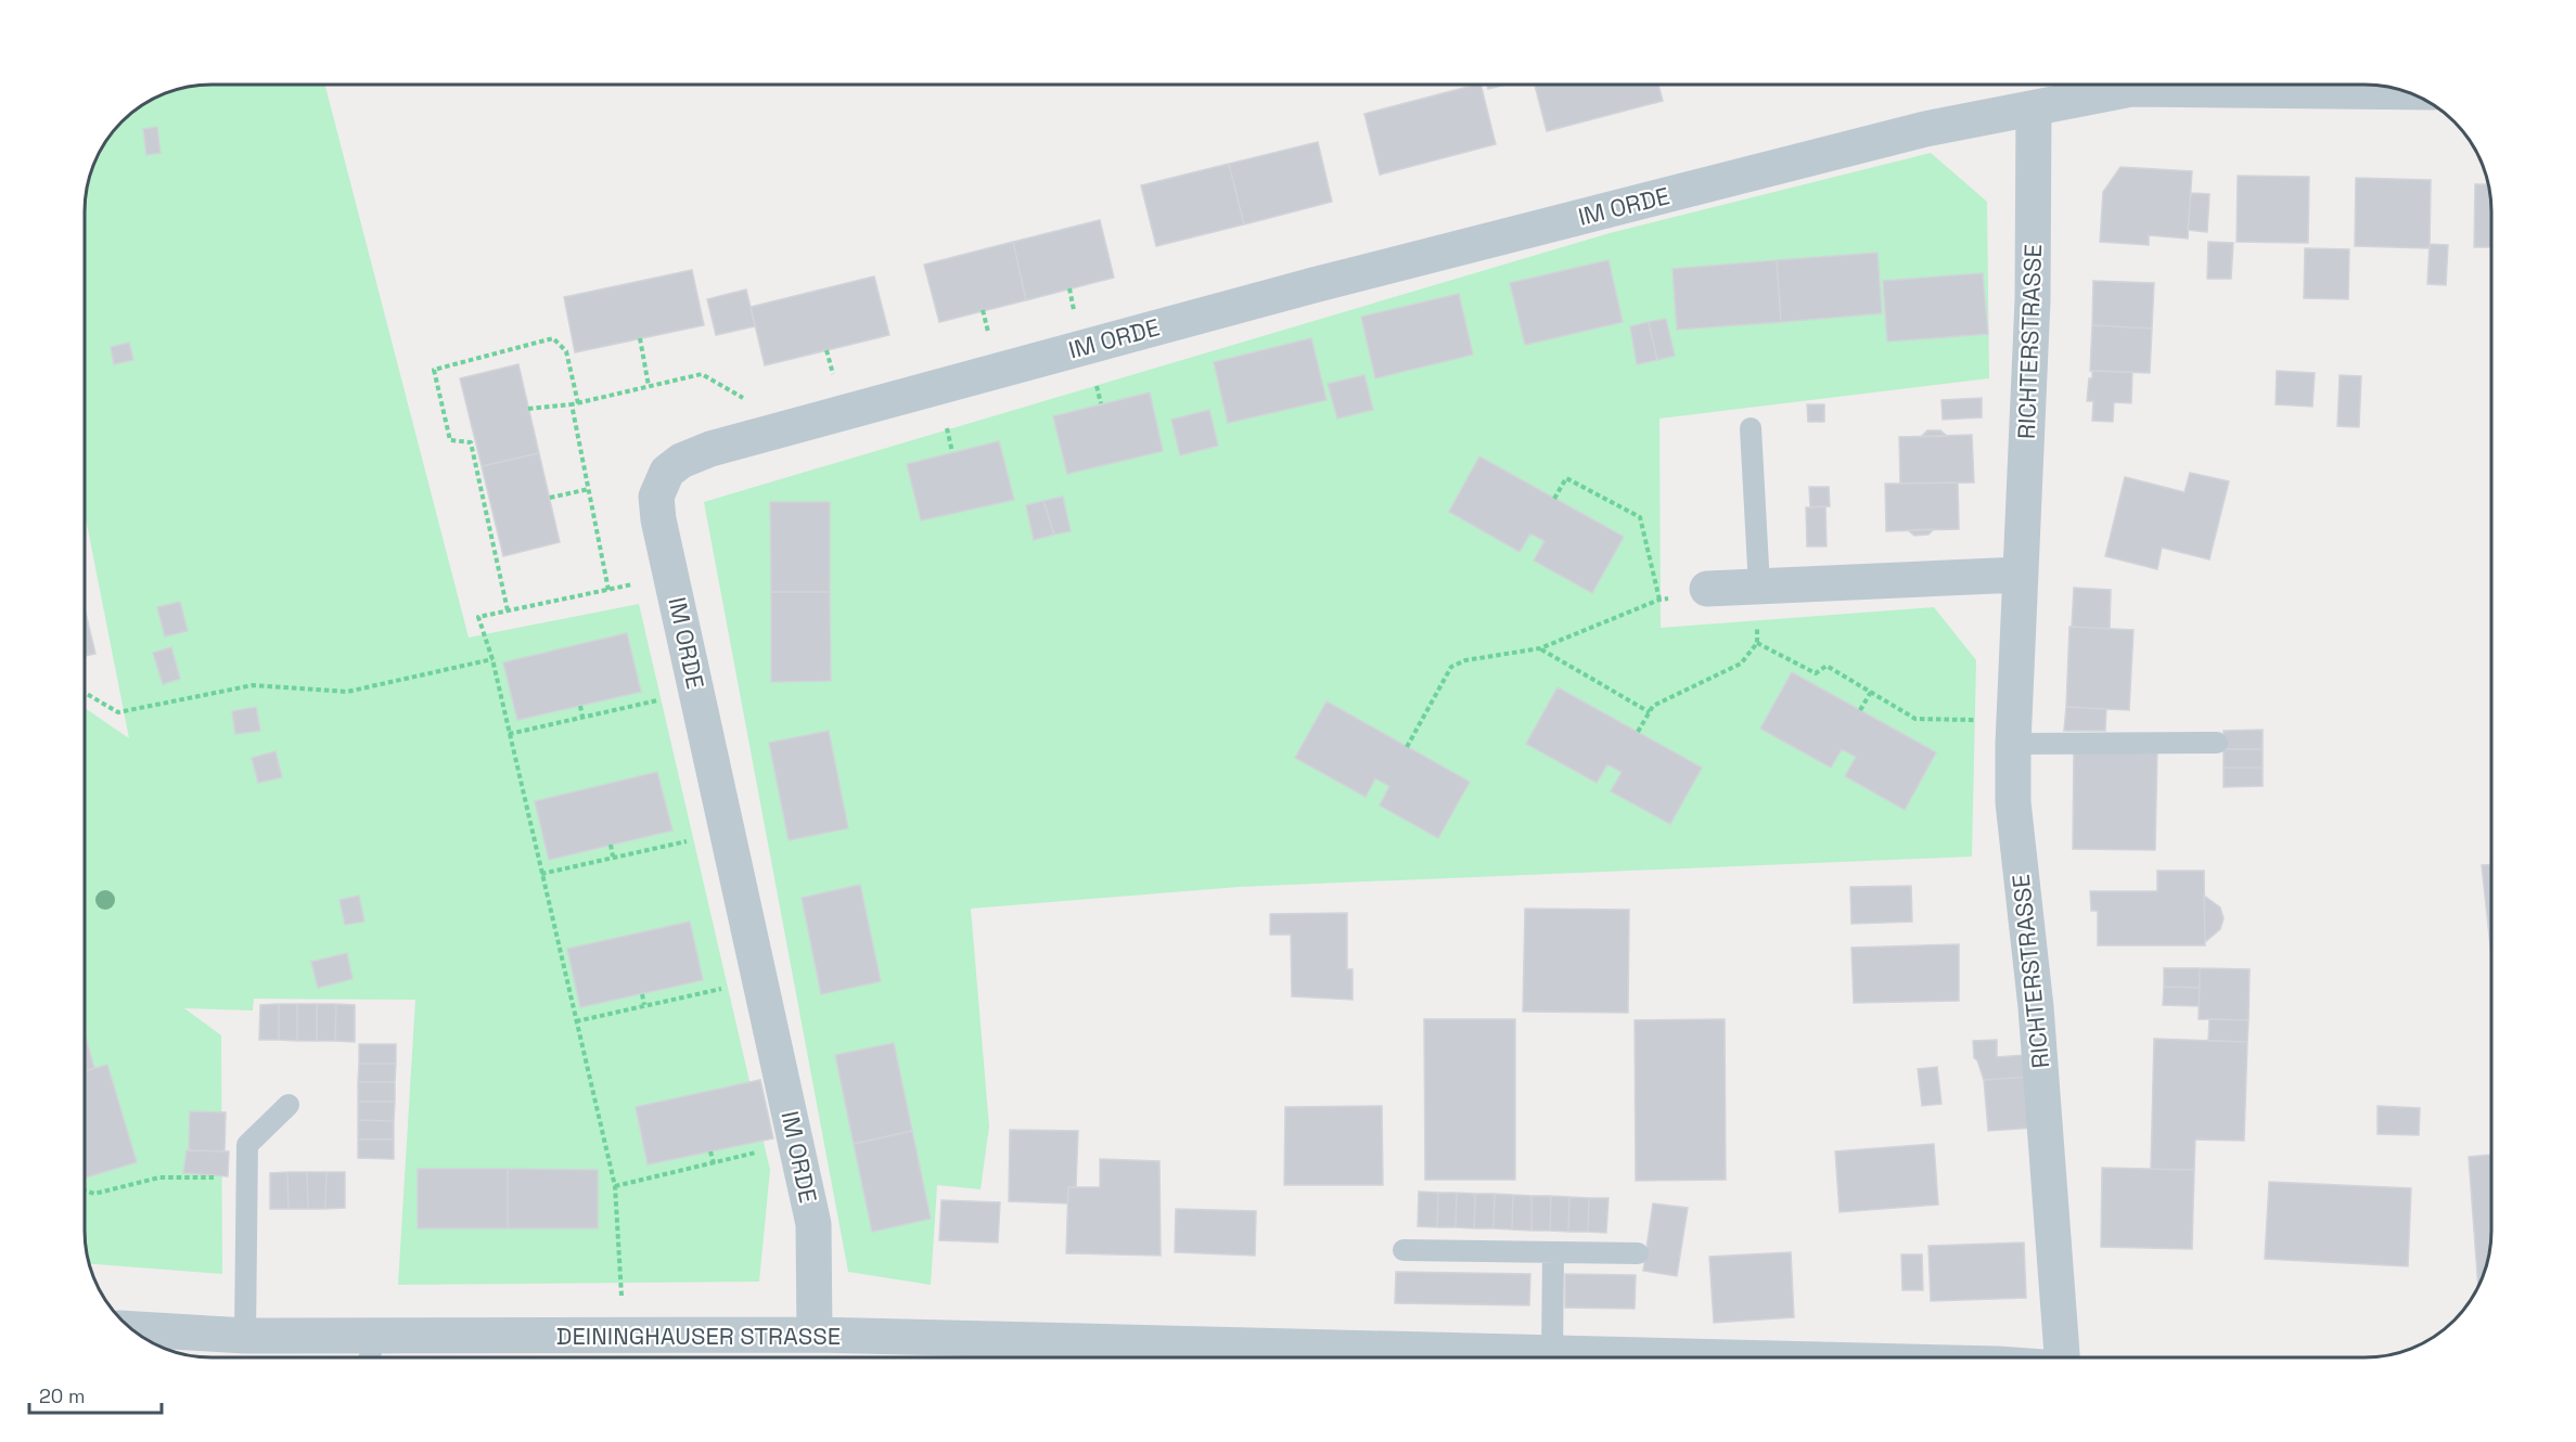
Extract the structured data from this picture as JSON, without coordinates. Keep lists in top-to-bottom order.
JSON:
{
  "streets": {
    "street": ["IM ORDE", "RICHTERSTRASSE", "DEININGHAUSER STRASSE"]
  },
  "crossings": [
    ["IM ORDE", "RICHTERSTRASSE"],
    ["IM ORDE", "DEININGHAUSER STRASSE"]
  ],
  "scale_bar": "20 m"
}
